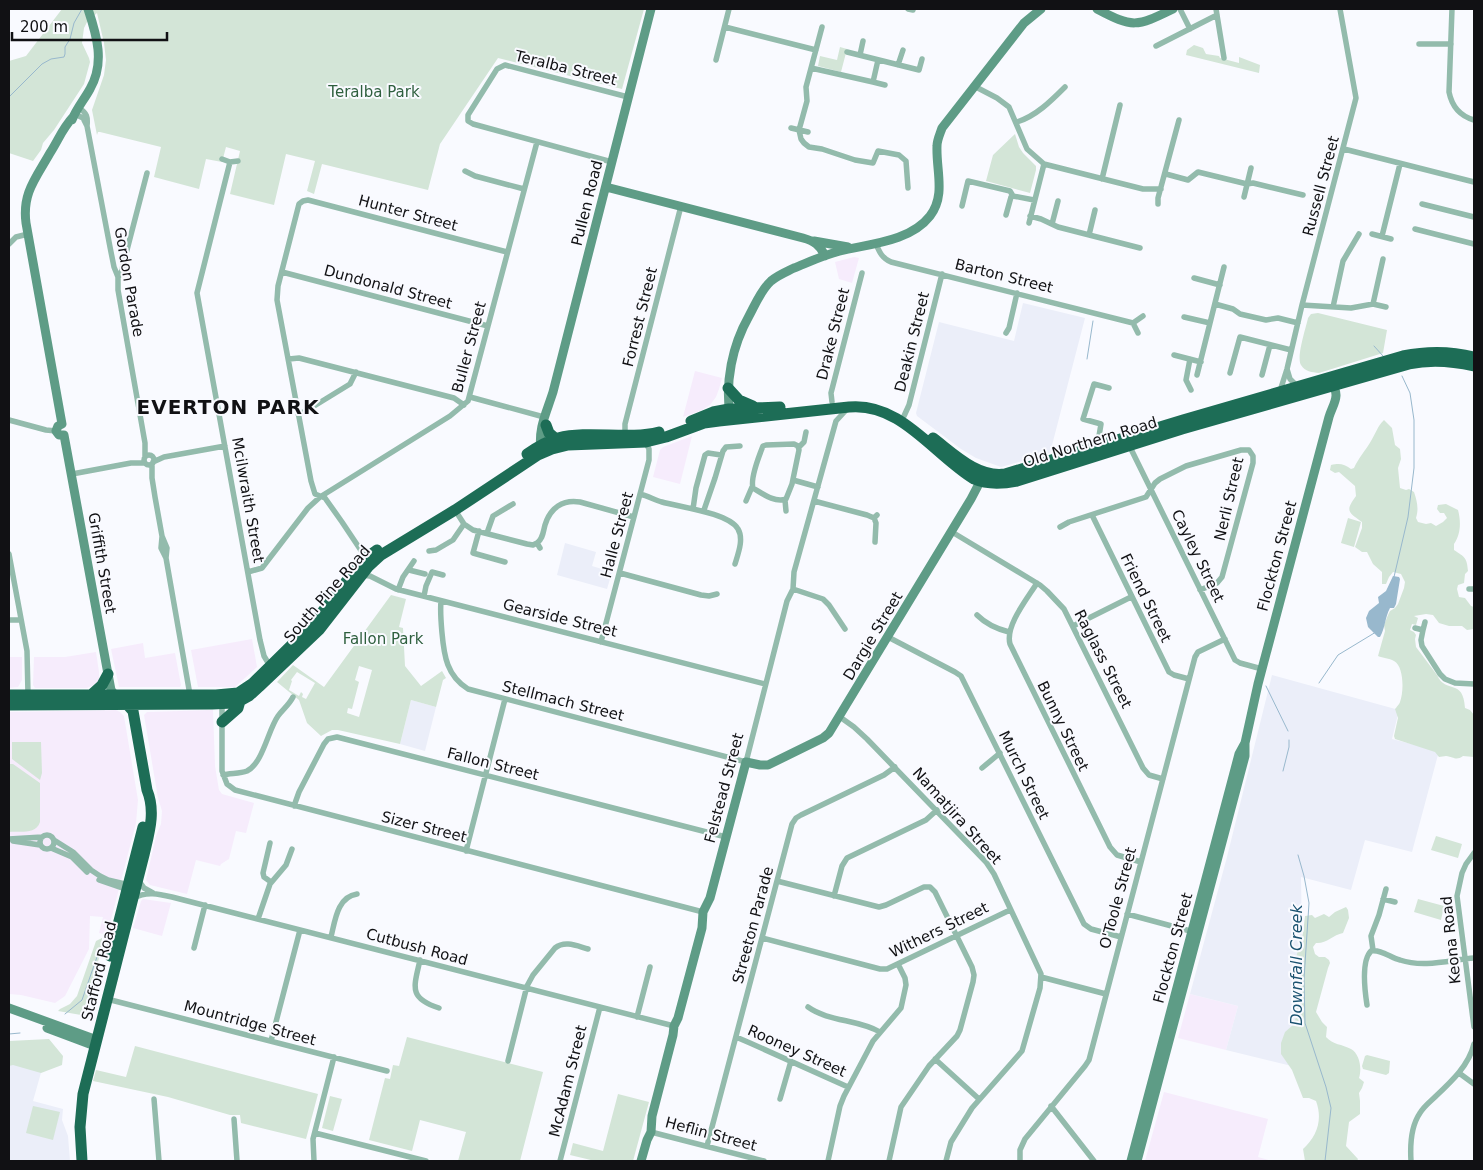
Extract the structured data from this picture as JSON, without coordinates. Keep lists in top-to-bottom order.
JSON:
{
  "streets": {
    "highway": ["Old Northern Road", "South Pine Road", "Stafford Road"],
    "street": [
      "Teralba Street",
      "Russell Street",
      "Pullen Road",
      "Hunter Street",
      "Barton Street",
      "Gordon Parade",
      "Dundonald Street",
      "Forrest Street",
      "Drake Street",
      "Deakin Street",
      "Buller Street",
      "Nerli Street",
      "Mcilwraith Street",
      "Halle Street",
      "Cayley Street",
      "Flockton Street",
      "Griffith Street",
      "Friend Street",
      "Gearside Street",
      "Dargie Street",
      "Raglass Street",
      "Stellmach Street",
      "Bunny Street",
      "Fallon Street",
      "Murch Street",
      "Felstead Street",
      "Namatjira Street",
      "Sizer Street",
      "O'Toole Street",
      "Streeton Parade",
      "Withers Street",
      "Keona Road",
      "Cutbush Road",
      "Mountridge Street",
      "Rooney Street",
      "McAdam Street",
      "Heflin Street"
    ]
  },
  "crossings": [
    ["Teralba Street", "Pullen Road"],
    ["Teralba Street", "Buller Street"],
    ["Russell Street", "Old Northern Road"],
    ["Pullen Road", "South Pine Road"],
    ["Hunter Street", "Dundonald Street"],
    ["Hunter Street", "Buller Street"],
    ["Barton Street", "Deakin Street"],
    ["Gordon Parade", "Griffith Street"],
    ["Gordon Parade", "South Pine Road"],
    ["Dundonald Street", "Buller Street"],
    ["Forrest Street", "South Pine Road"],
    ["Buller Street", "Mcilwraith Street"],
    ["Old Northern Road", "Cayley Street"],
    ["Old Northern Road", "Flockton Street"],
    ["Old Northern Road", "Dargie Street"],
    ["Nerli Street", "Cayley Street"],
    ["Mcilwraith Street", "South Pine Road"],
    ["Halle Street", "South Pine Road"],
    ["Halle Street", "Gearside Street"],
    ["Cayley Street", "Flockton Street"],
    ["Cayley Street", "O'Toole Street"],
    ["Griffith Street", "South Pine Road"],
    ["South Pine Road", "Gearside Street"],
    ["South Pine Road", "Stafford Road"],
    ["Friend Street", "O'Toole Street"],
    ["Gearside Street", "Stellmach Street"],
    ["Gearside Street", "Felstead Street"],
    ["Dargie Street", "Raglass Street"],
    ["Dargie Street", "Stellmach Street"],
    ["Dargie Street", "Murch Street"],
    ["Dargie Street", "Felstead Street"],
    ["Dargie Street", "Namatjira Street"],
    ["Raglass Street", "O'Toole Street"],
    ["Stellmach Street", "Felstead Street"],
    ["Bunny Street", "O'Toole Street"],
    ["Fallon Street", "Felstead Street"],
    ["Fallon Street", "Sizer Street"],
    ["Murch Street", "O'Toole Street"],
    ["Felstead Street", "Sizer Street"],
    ["Felstead Street", "Cutbush Road"],
    ["Felstead Street", "Heflin Street"],
    ["Namatjira Street", "Streeton Parade"],
    ["Namatjira Street", "Withers Street"],
    ["Streeton Parade", "Withers Street"],
    ["Streeton Parade", "Rooney Street"],
    ["Streeton Parade", "Heflin Street"],
    ["Cutbush Road", "Stafford Road"],
    ["Cutbush Road", "McAdam Street"],
    ["Stafford Road", "Mountridge Street"]
  ],
  "districts": ["EVERTON PARK"],
  "water": ["Downfall Creek"],
  "parks": ["Teralba Park", "Fallon Park"],
  "scale_bar": "200 m"
}
